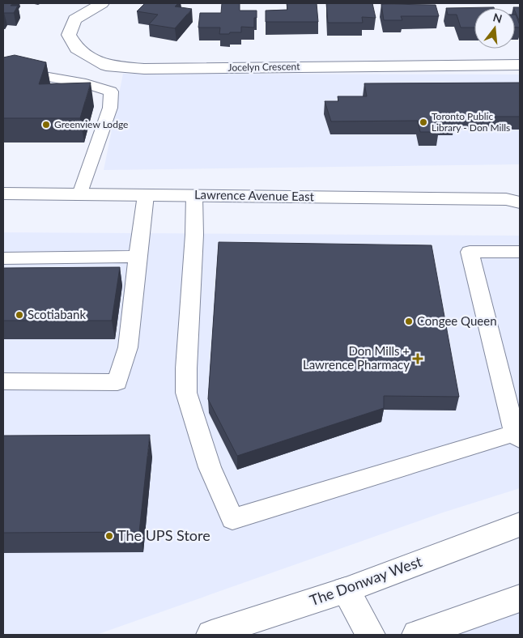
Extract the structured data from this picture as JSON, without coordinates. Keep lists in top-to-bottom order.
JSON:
{
  "streets": {
    "street": ["Jocelyn Crescent", "Lawrence Avenue East", "The Donway West"]
  },
  "places": {
    "other": [
      "Toronto Public Library - Don Mills",
      "Greenview Lodge",
      "Scotiabank",
      "Congee Queen",
      "The UPS Store"
    ],
    "health": ["Don Mills + Lawrence Pharmacy"]
  },
  "north": "top"
}
